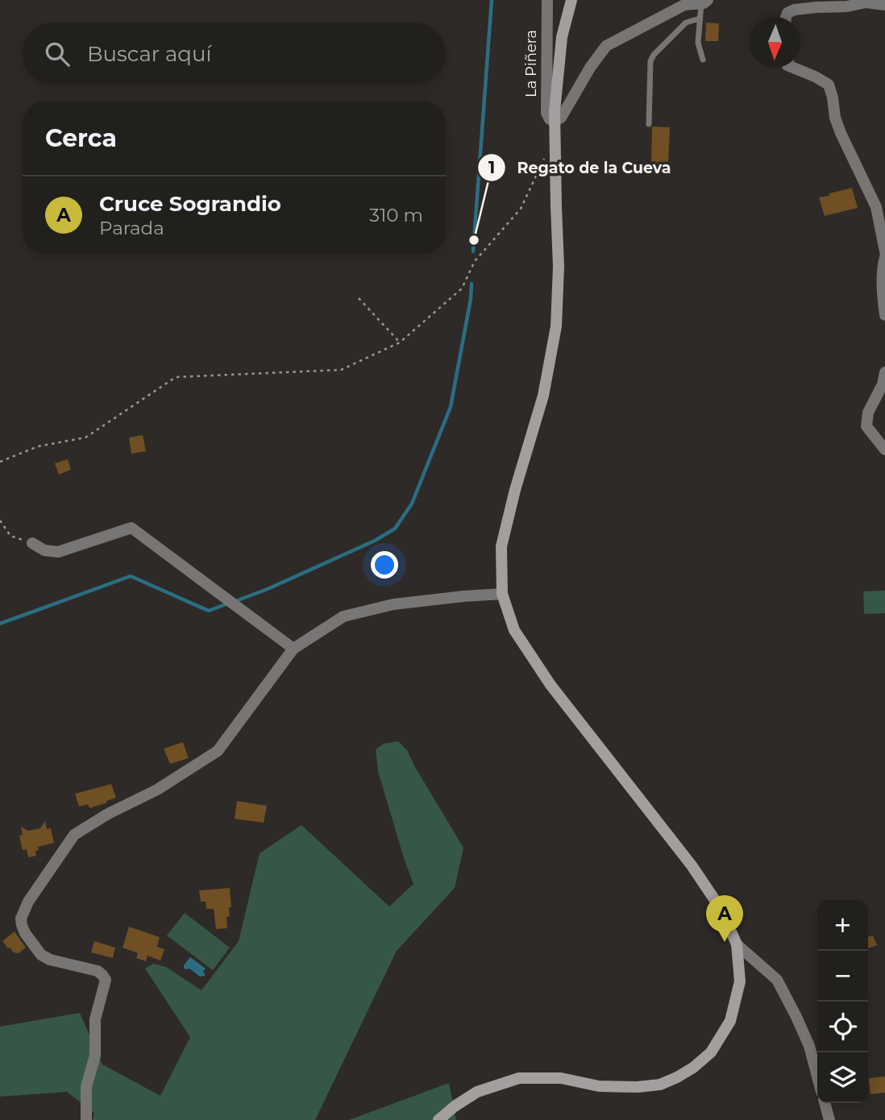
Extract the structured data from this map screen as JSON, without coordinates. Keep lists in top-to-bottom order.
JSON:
{
  "streets": {
    "street": ["La Piñera"]
  },
  "places": ["Regato de la Cueva"],
  "north": "bottom",
  "page": {
    "search": "Buscar aquí",
    "heading": "Cerca",
    "list": [
      {
        "mark": "A",
        "name": "Cruce Sograndio",
        "note": "Parada",
        "value": "310 m"
      }
    ],
    "pins": "A",
    "map_buttons": ["+", "−"]
  }
}
